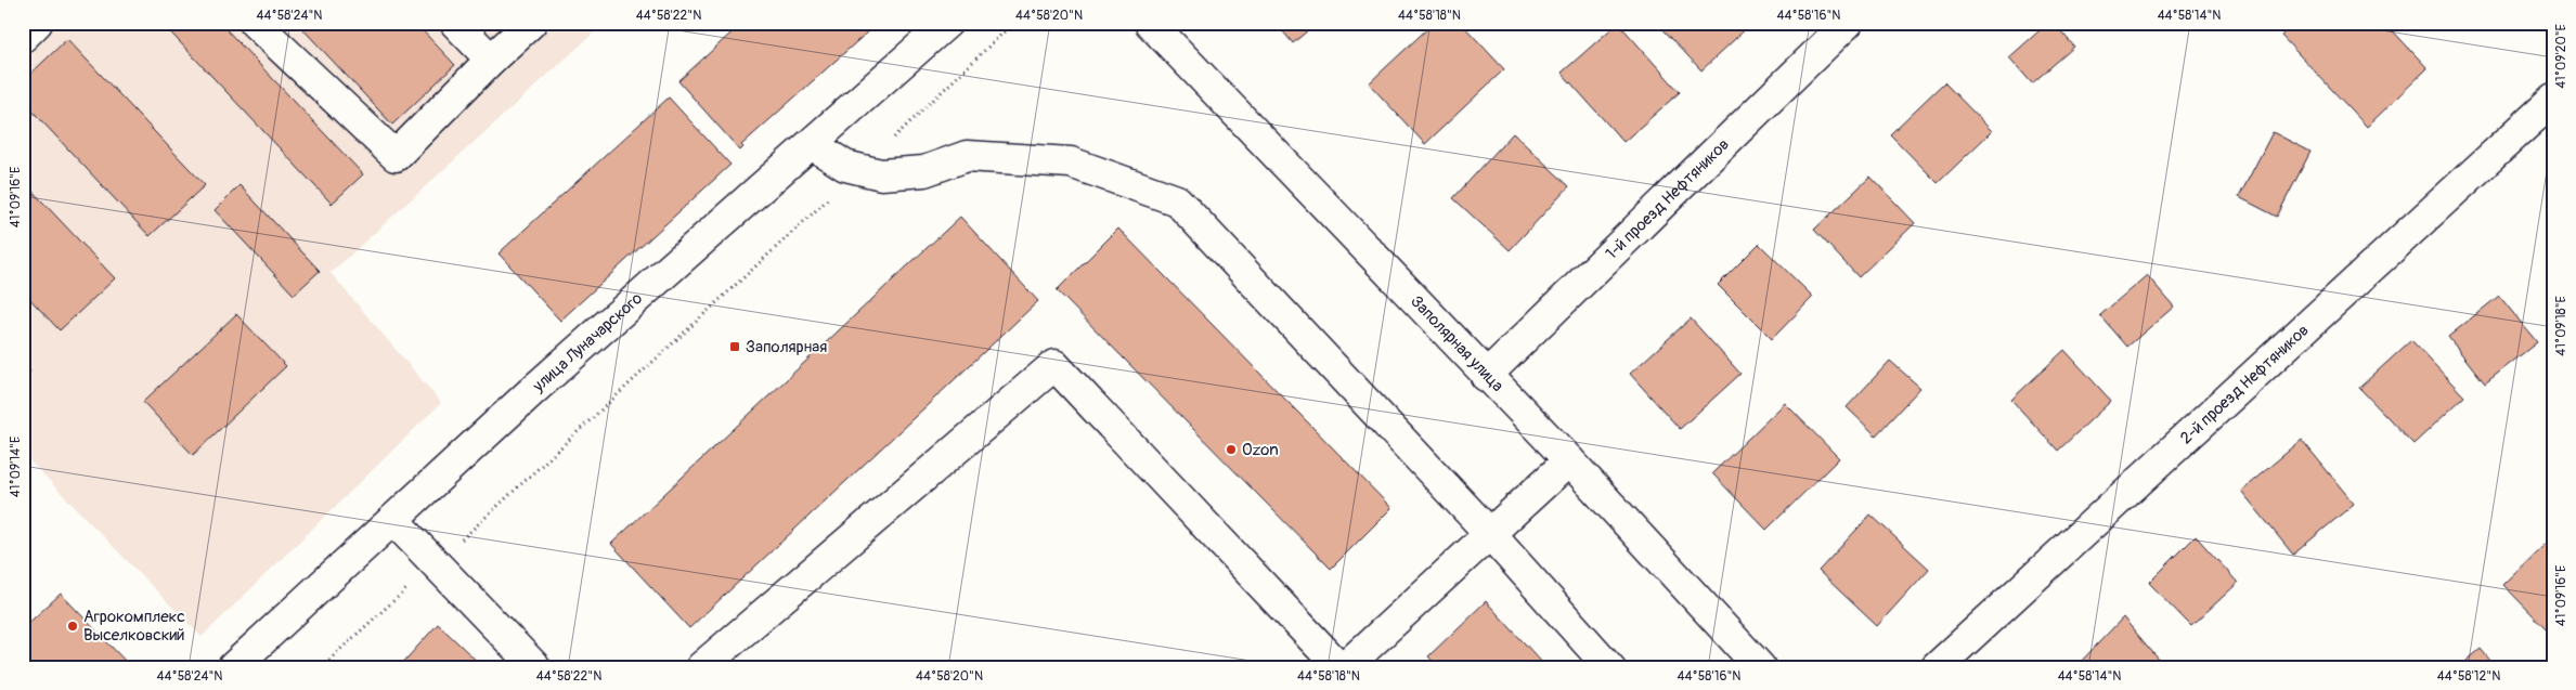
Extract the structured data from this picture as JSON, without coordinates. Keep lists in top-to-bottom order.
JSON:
{
  "streets": {
    "street": [
      "1-й проезд Нефтяников",
      "улица Луначарского",
      "Заполярная улица",
      "2-й проезд Нефтяников"
    ]
  },
  "crossings": [
    ["1-й проезд Нефтяников", "Заполярная улица"]
  ],
  "places": {
    "transit": ["Заполярная"],
    "other": ["Ozon", "Агрокомплекс Выселковский"]
  },
  "coordinates": [
    "44°58'24\"N",
    "44°58'22\"N",
    "44°58'20\"N",
    "44°58'18\"N",
    "44°58'16\"N",
    "44°58'14\"N",
    "41°09'20\"E",
    "41°09'16\"E",
    "41°09'18\"E",
    "41°09'14\"E",
    "44°58'12\"N"
  ]
}
